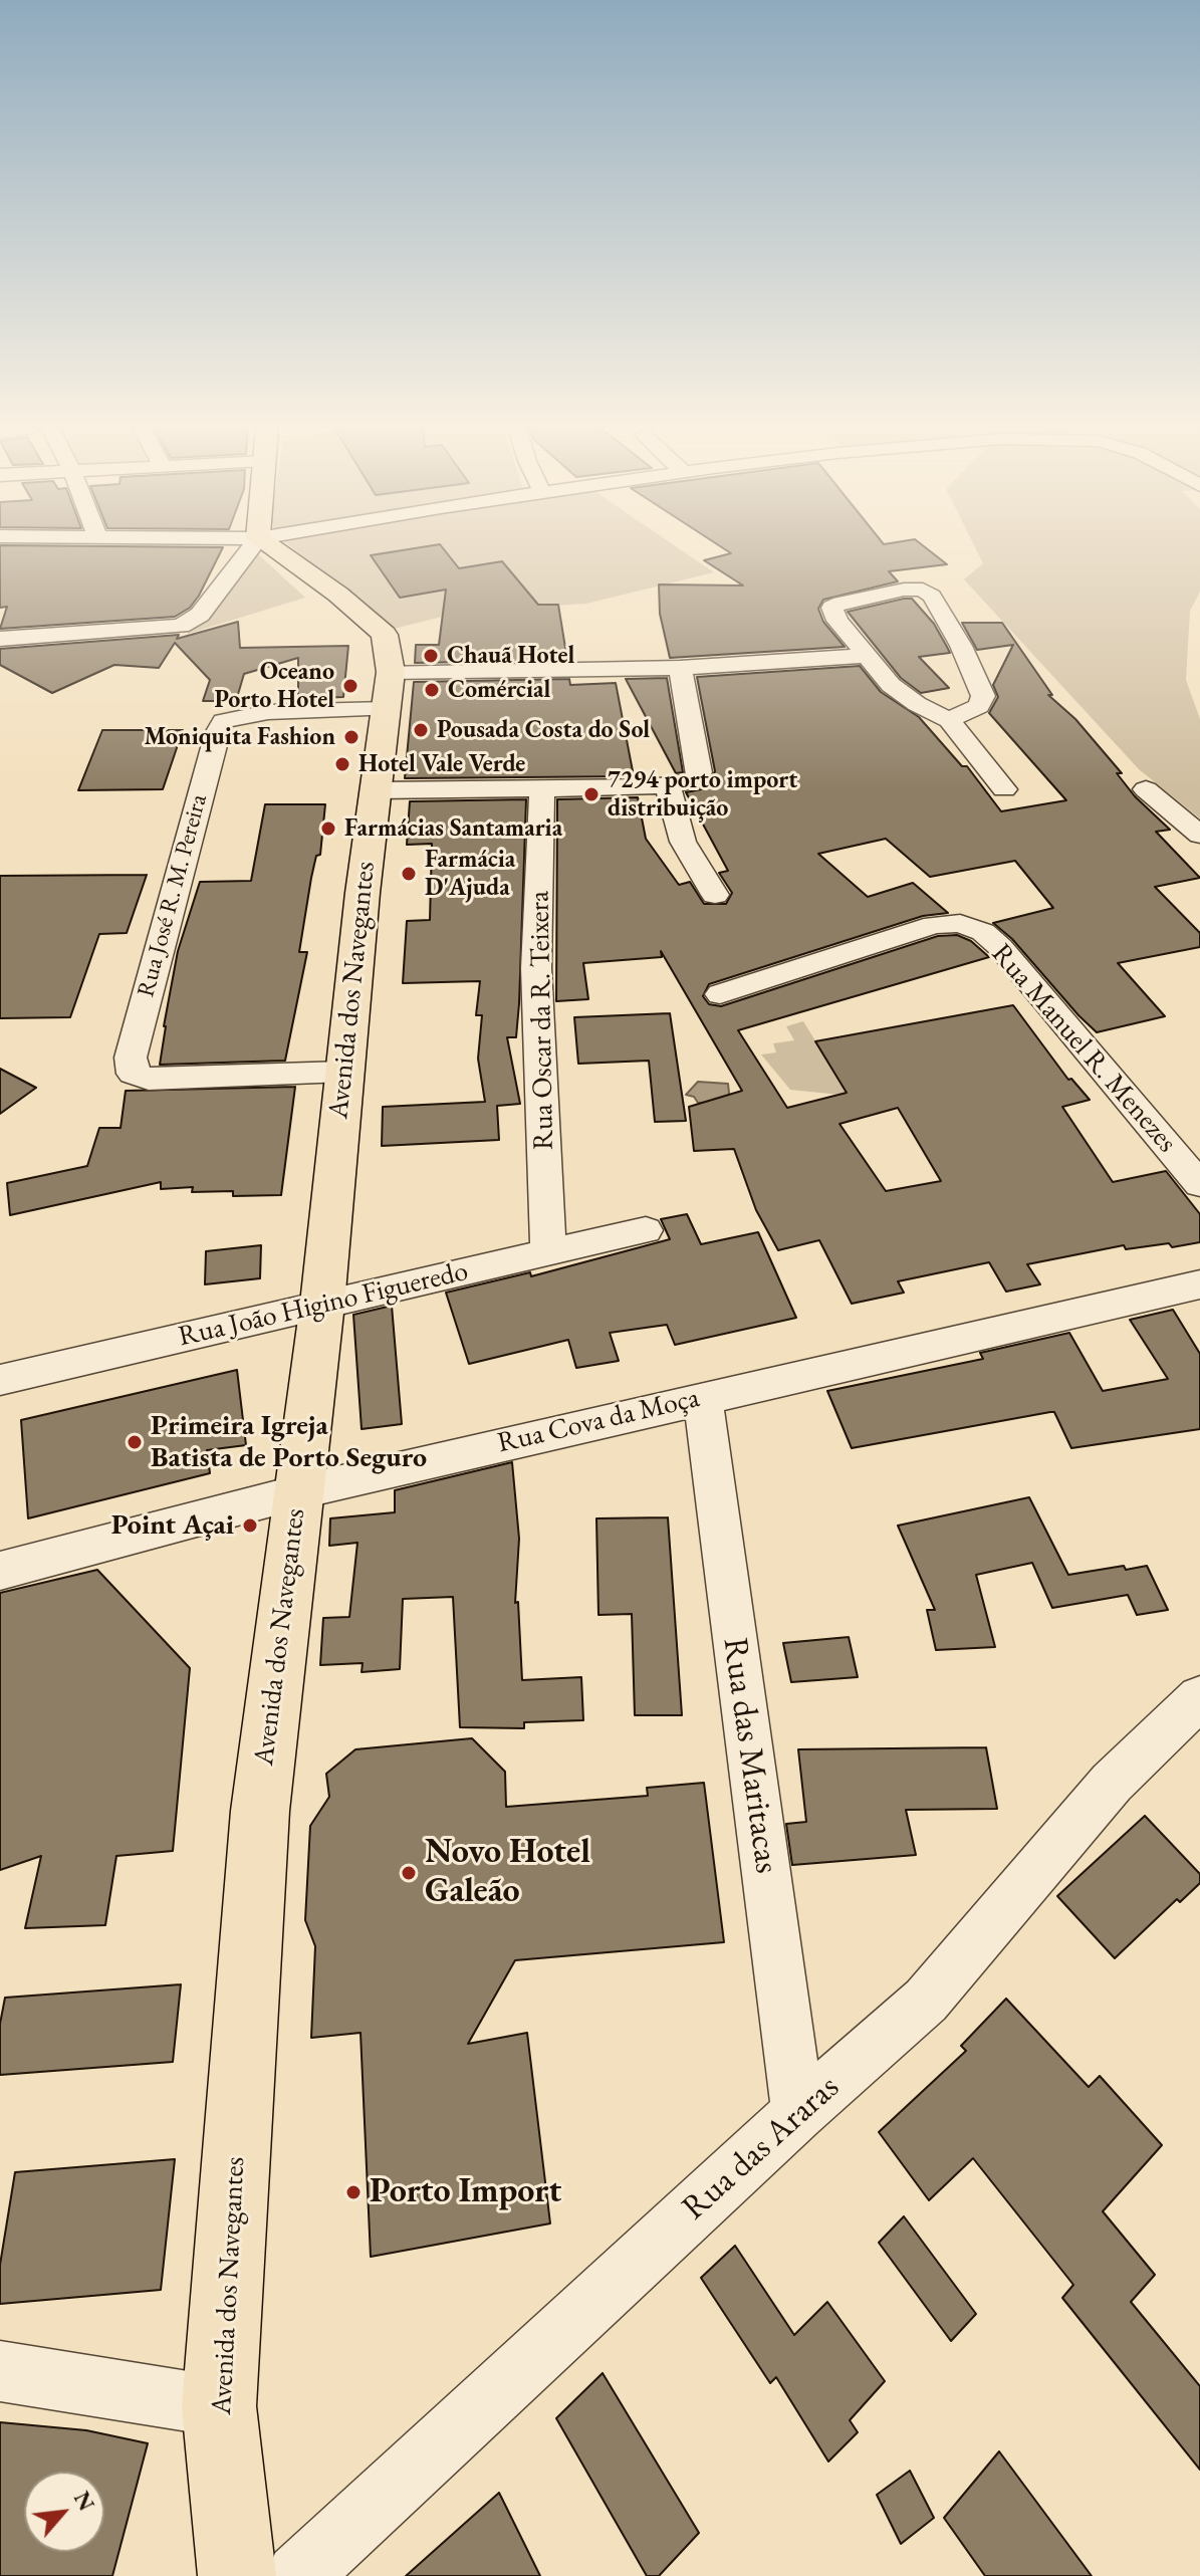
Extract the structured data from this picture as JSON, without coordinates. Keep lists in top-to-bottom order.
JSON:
{
  "streets": {
    "main road": ["Avenida dos Navegantes"],
    "street": [
      "Rua José R. M. Pereira",
      "Rua Oscar da R. Teixera",
      "Rua Manuel R. Menezes",
      "Rua João Higino Figueredo",
      "Rua Cova da Moça",
      "Rua das Maritacas",
      "Rua das Araras"
    ]
  },
  "crossings": [
    ["Rua José R. M. Pereira", "Avenida dos Navegantes"],
    ["Avenida dos Navegantes", "Rua João Higino Figueredo"],
    ["Avenida dos Navegantes", "Rua Cova da Moça"],
    ["Rua Oscar da R. Teixera", "Rua João Higino Figueredo"],
    ["Rua Cova da Moça", "Rua das Maritacas"],
    ["Rua das Maritacas", "Rua das Araras"]
  ],
  "places": [
    "Chauã Hotel",
    "Oceano Porto Hotel",
    "Comércial",
    "Pousada Costa do Sol",
    "Moniquita Fashion",
    "Hotel Vale Verde",
    "7294 porto import distribuição",
    "Farmácias Santamaria",
    "Farmácia D'Ajuda",
    "Primeira Igreja Batista de Porto Seguro",
    "Point Açai",
    "Novo Hotel Galeão",
    "Porto Import"
  ],
  "north": "top right"
}
